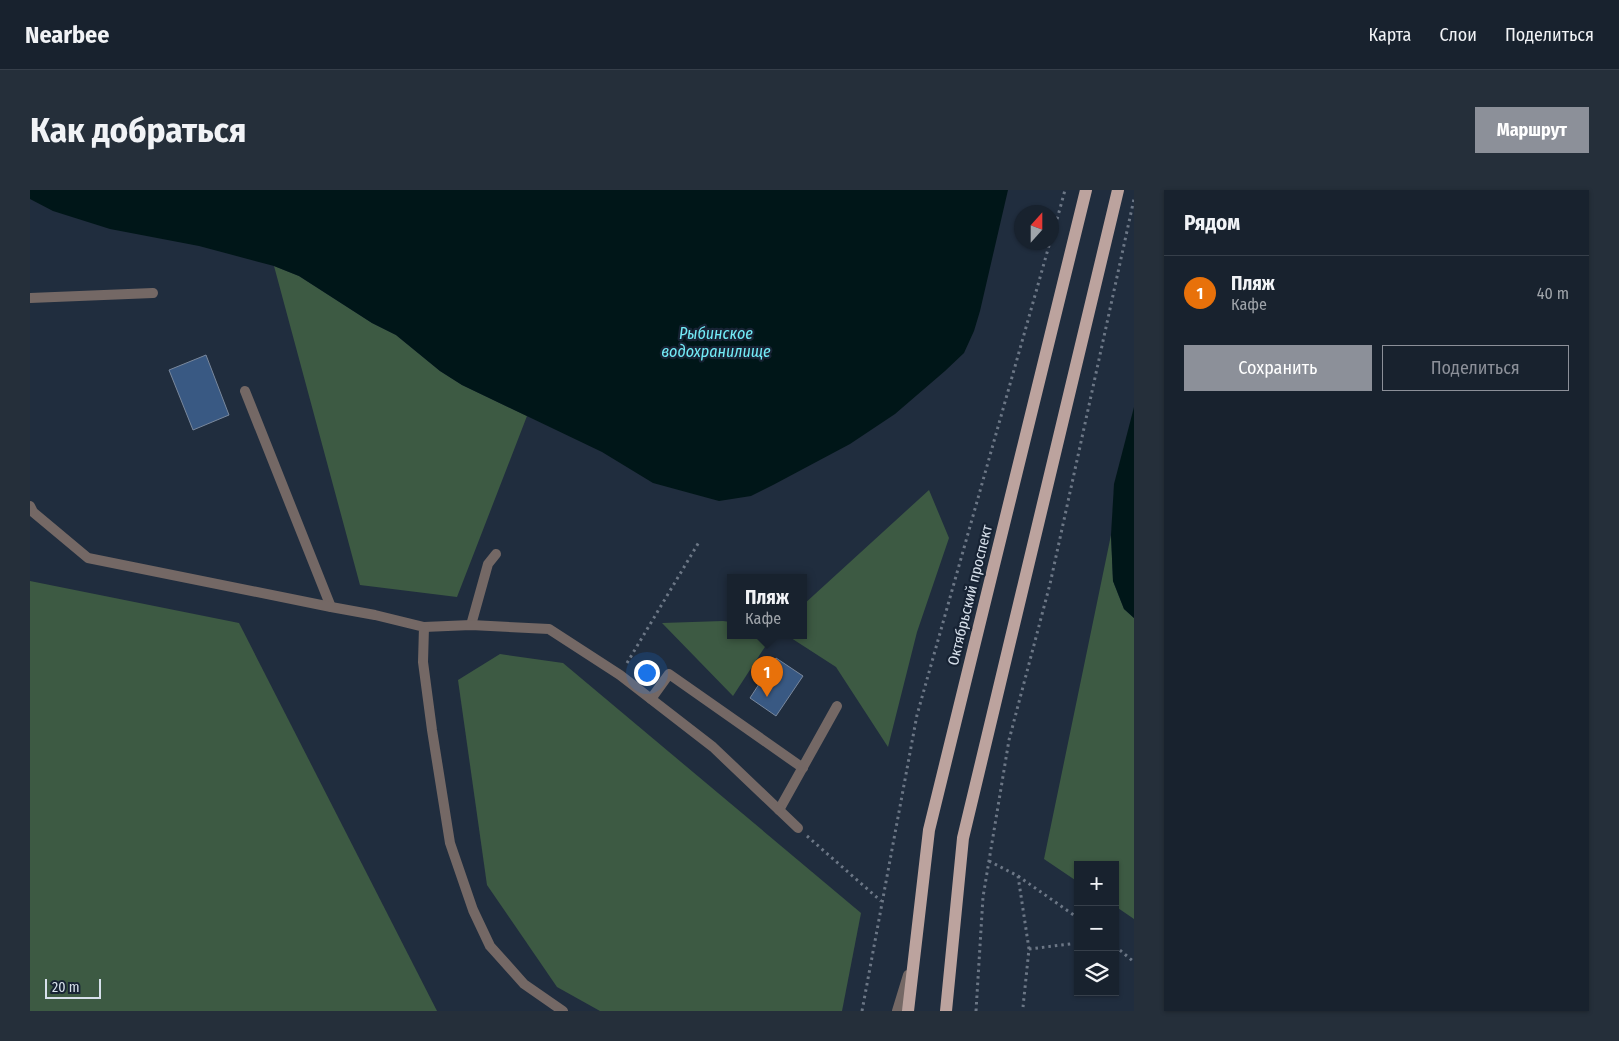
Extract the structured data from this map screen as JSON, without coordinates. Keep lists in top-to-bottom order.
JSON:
{
  "streets": {
    "main road": ["Октябрьский проспект"]
  },
  "water": ["Рыбинское водохранилище"],
  "scale_bar": "20 m",
  "north": "top",
  "page": {
    "header": "Nearbee",
    "nav": ["Карта", "Слои", "Поделиться"],
    "buttons": [
      "Маршрут",
      ["Сохранить", "Поделиться"]
    ],
    "title": "Как добраться",
    "heading": "Рядом",
    "list": [
      {
        "mark": "1",
        "name": "Пляж",
        "note": "Кафе",
        "value": "40 m"
      }
    ],
    "popup": ["Пляж", "Кафе"],
    "pins": "1",
    "map_buttons": ["+", "−"],
    "scale": "20 m"
  }
}
